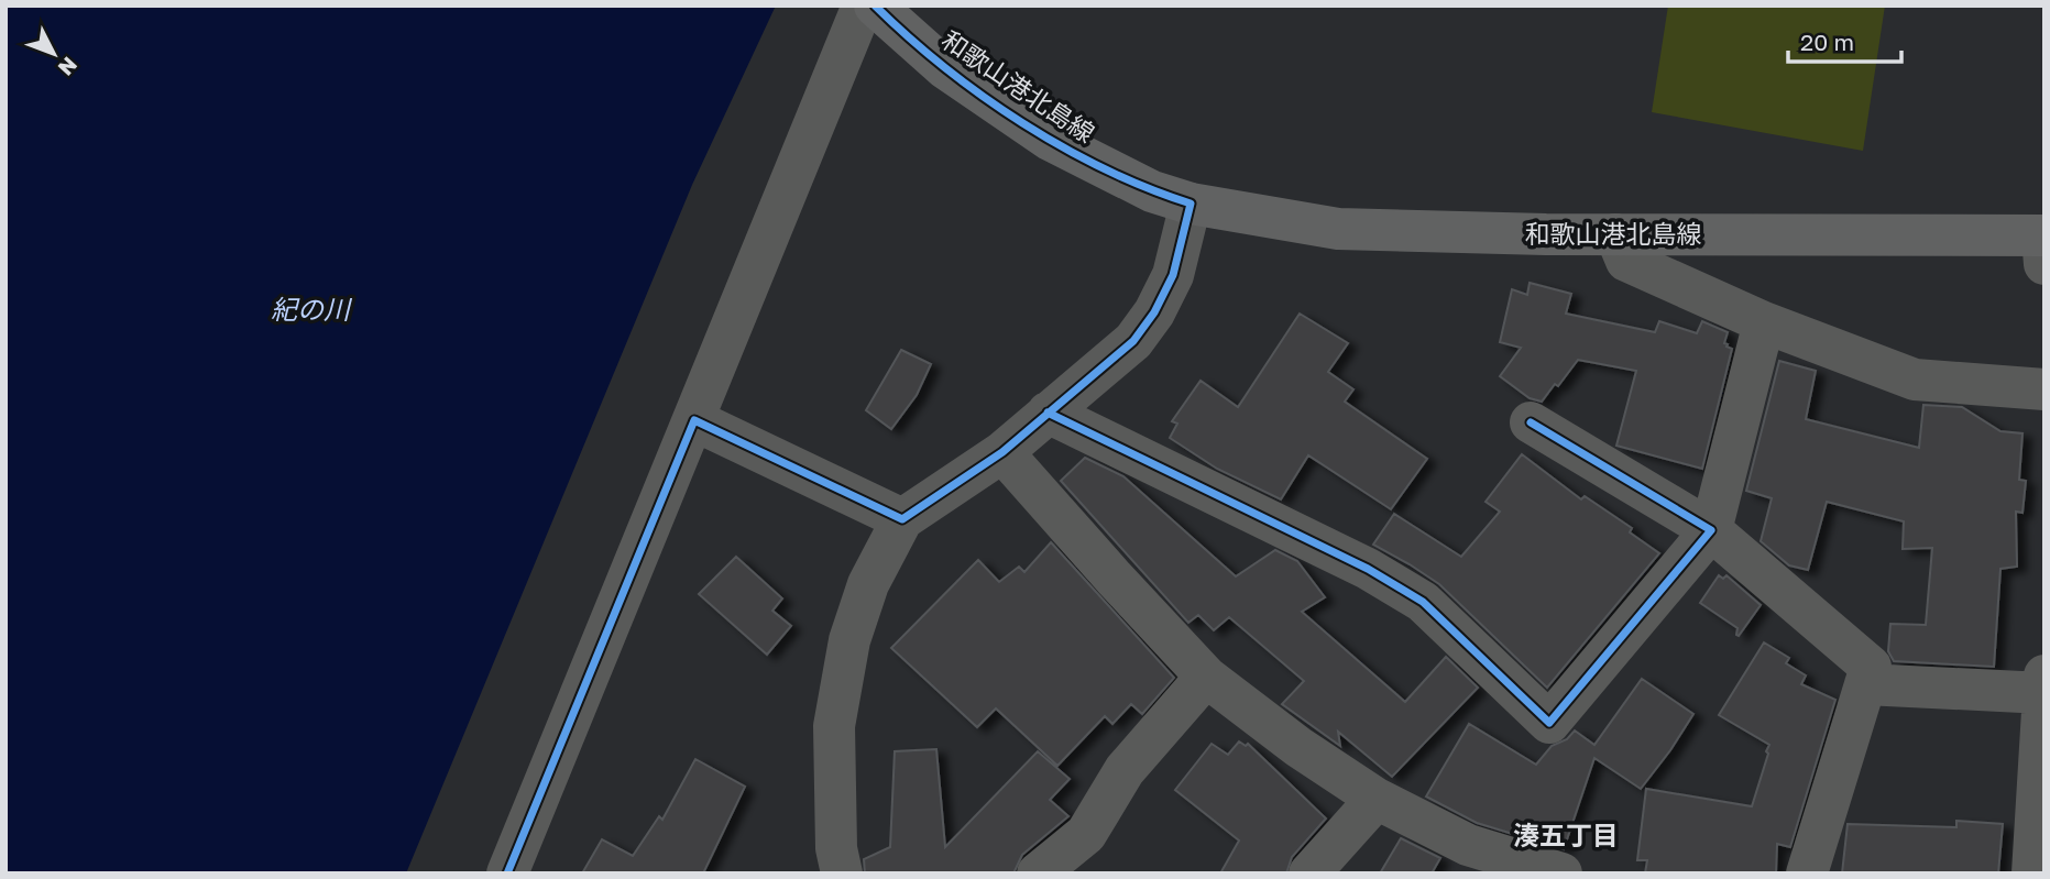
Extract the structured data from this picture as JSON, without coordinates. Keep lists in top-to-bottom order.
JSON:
{
  "streets": {
    "main road": ["和歌山港北島線"]
  },
  "districts": ["湊五丁目"],
  "water": ["紀の川"],
  "scale_bar": "20 m",
  "north": "bottom right"
}
